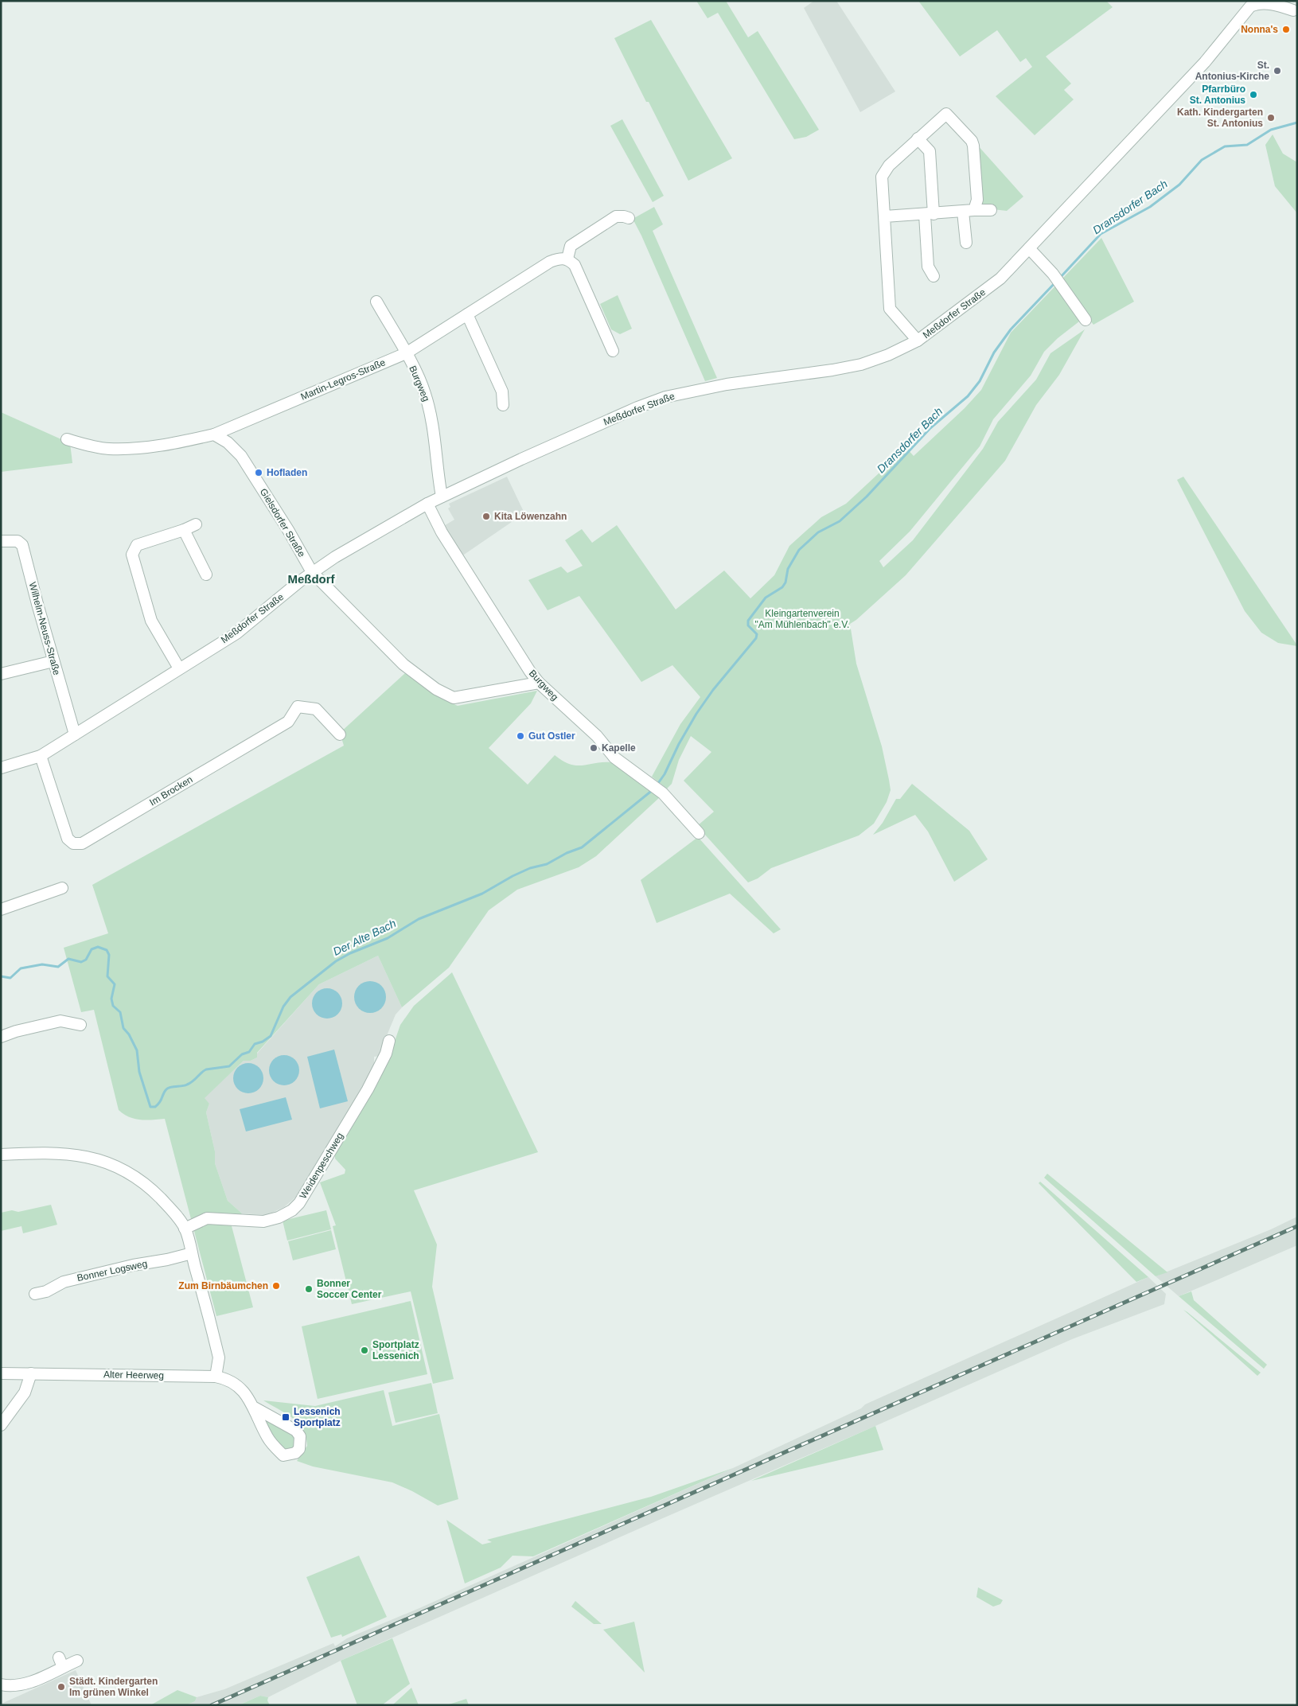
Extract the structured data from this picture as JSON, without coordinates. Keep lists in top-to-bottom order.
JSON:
{
  "streets": {
    "street": [
      "Meßdorfer Straße",
      "Martin-Legros-Straße",
      "Burgweg",
      "Gielsdorfer Straße",
      "Wilhelm-Neuss-Straße",
      "Im Brocken",
      "Weidenpeschweg",
      "Bonner Logsweg",
      "Alter Heerweg"
    ]
  },
  "crossings": [
    ["Meßdorfer Straße", "Burgweg"],
    ["Meßdorfer Straße", "Gielsdorfer Straße"],
    ["Meßdorfer Straße", "Wilhelm-Neuss-Straße"],
    ["Meßdorfer Straße", "Im Brocken"],
    ["Martin-Legros-Straße", "Burgweg"],
    ["Martin-Legros-Straße", "Gielsdorfer Straße"],
    ["Burgweg", "Gielsdorfer Straße"]
  ],
  "districts": ["Meßdorf"],
  "water": ["Dransdorfer Bach", "Der Alte Bach"],
  "parks": ["Kleingartenverein \"Am Mühlenbach\" e.V."],
  "places": {
    "other": [
      "Nonna's",
      "St. Antonius-Kirche",
      "Pfarrbüro St. Antonius",
      "Kath. Kindergarten St. Antonius",
      "Hofladen",
      "Kita Löwenzahn",
      "Gut Ostler",
      "Kapelle",
      "Zum Birnbäumchen",
      "Bonner Soccer Center",
      "Sportplatz Lessenich",
      "Städt. Kindergarten Im grünen Winkel"
    ],
    "transit": ["Lessenich Sportplatz"]
  }
}
